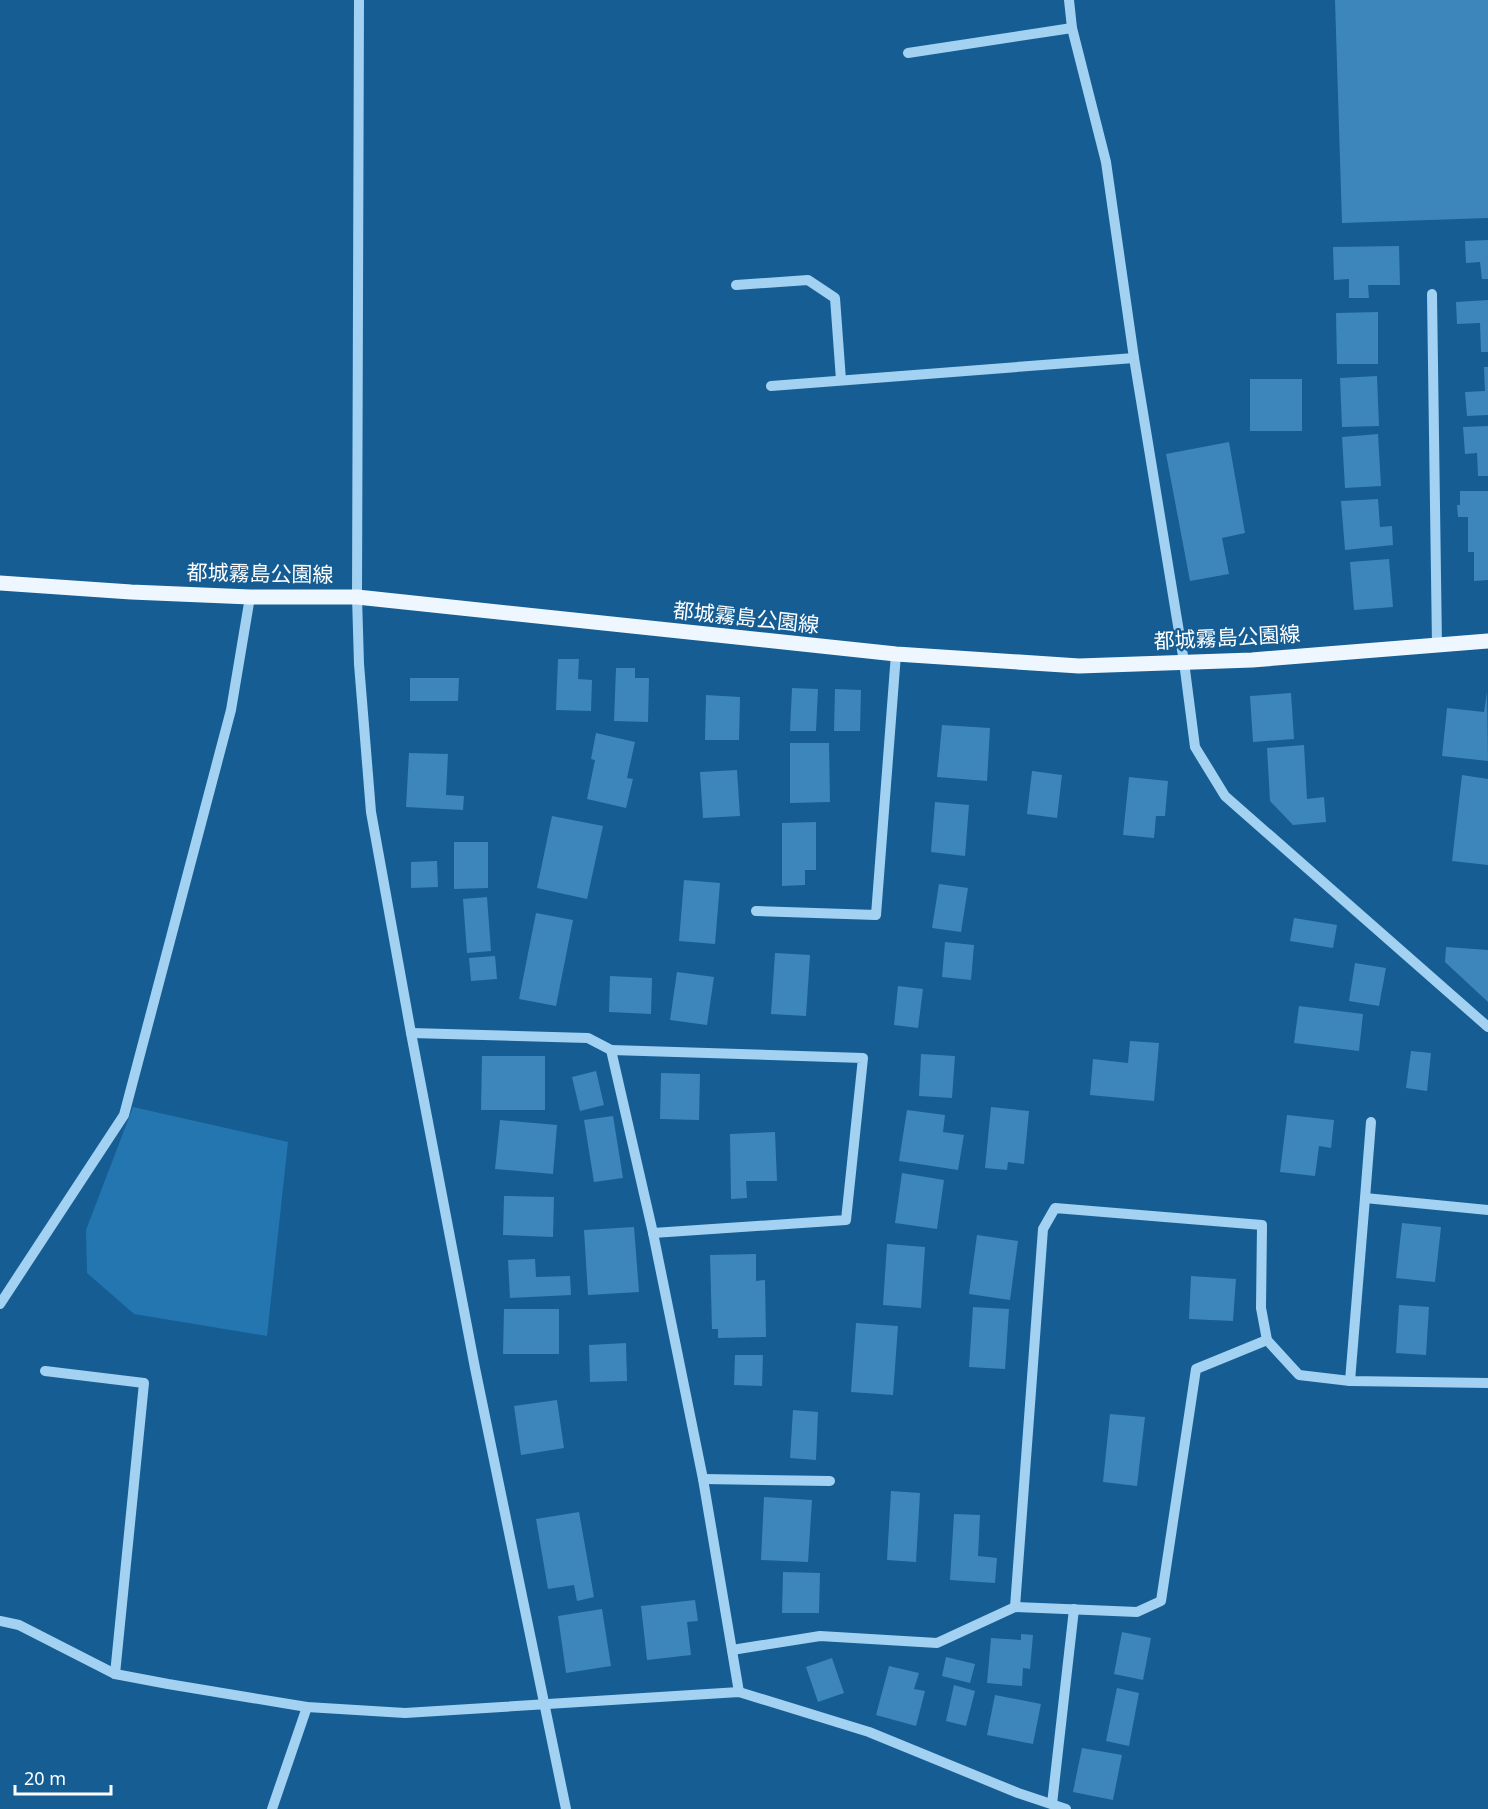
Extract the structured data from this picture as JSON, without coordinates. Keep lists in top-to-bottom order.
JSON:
{
  "streets": {
    "main road": ["都城霧島公園線"]
  },
  "scale_bar": "20 m"
}
